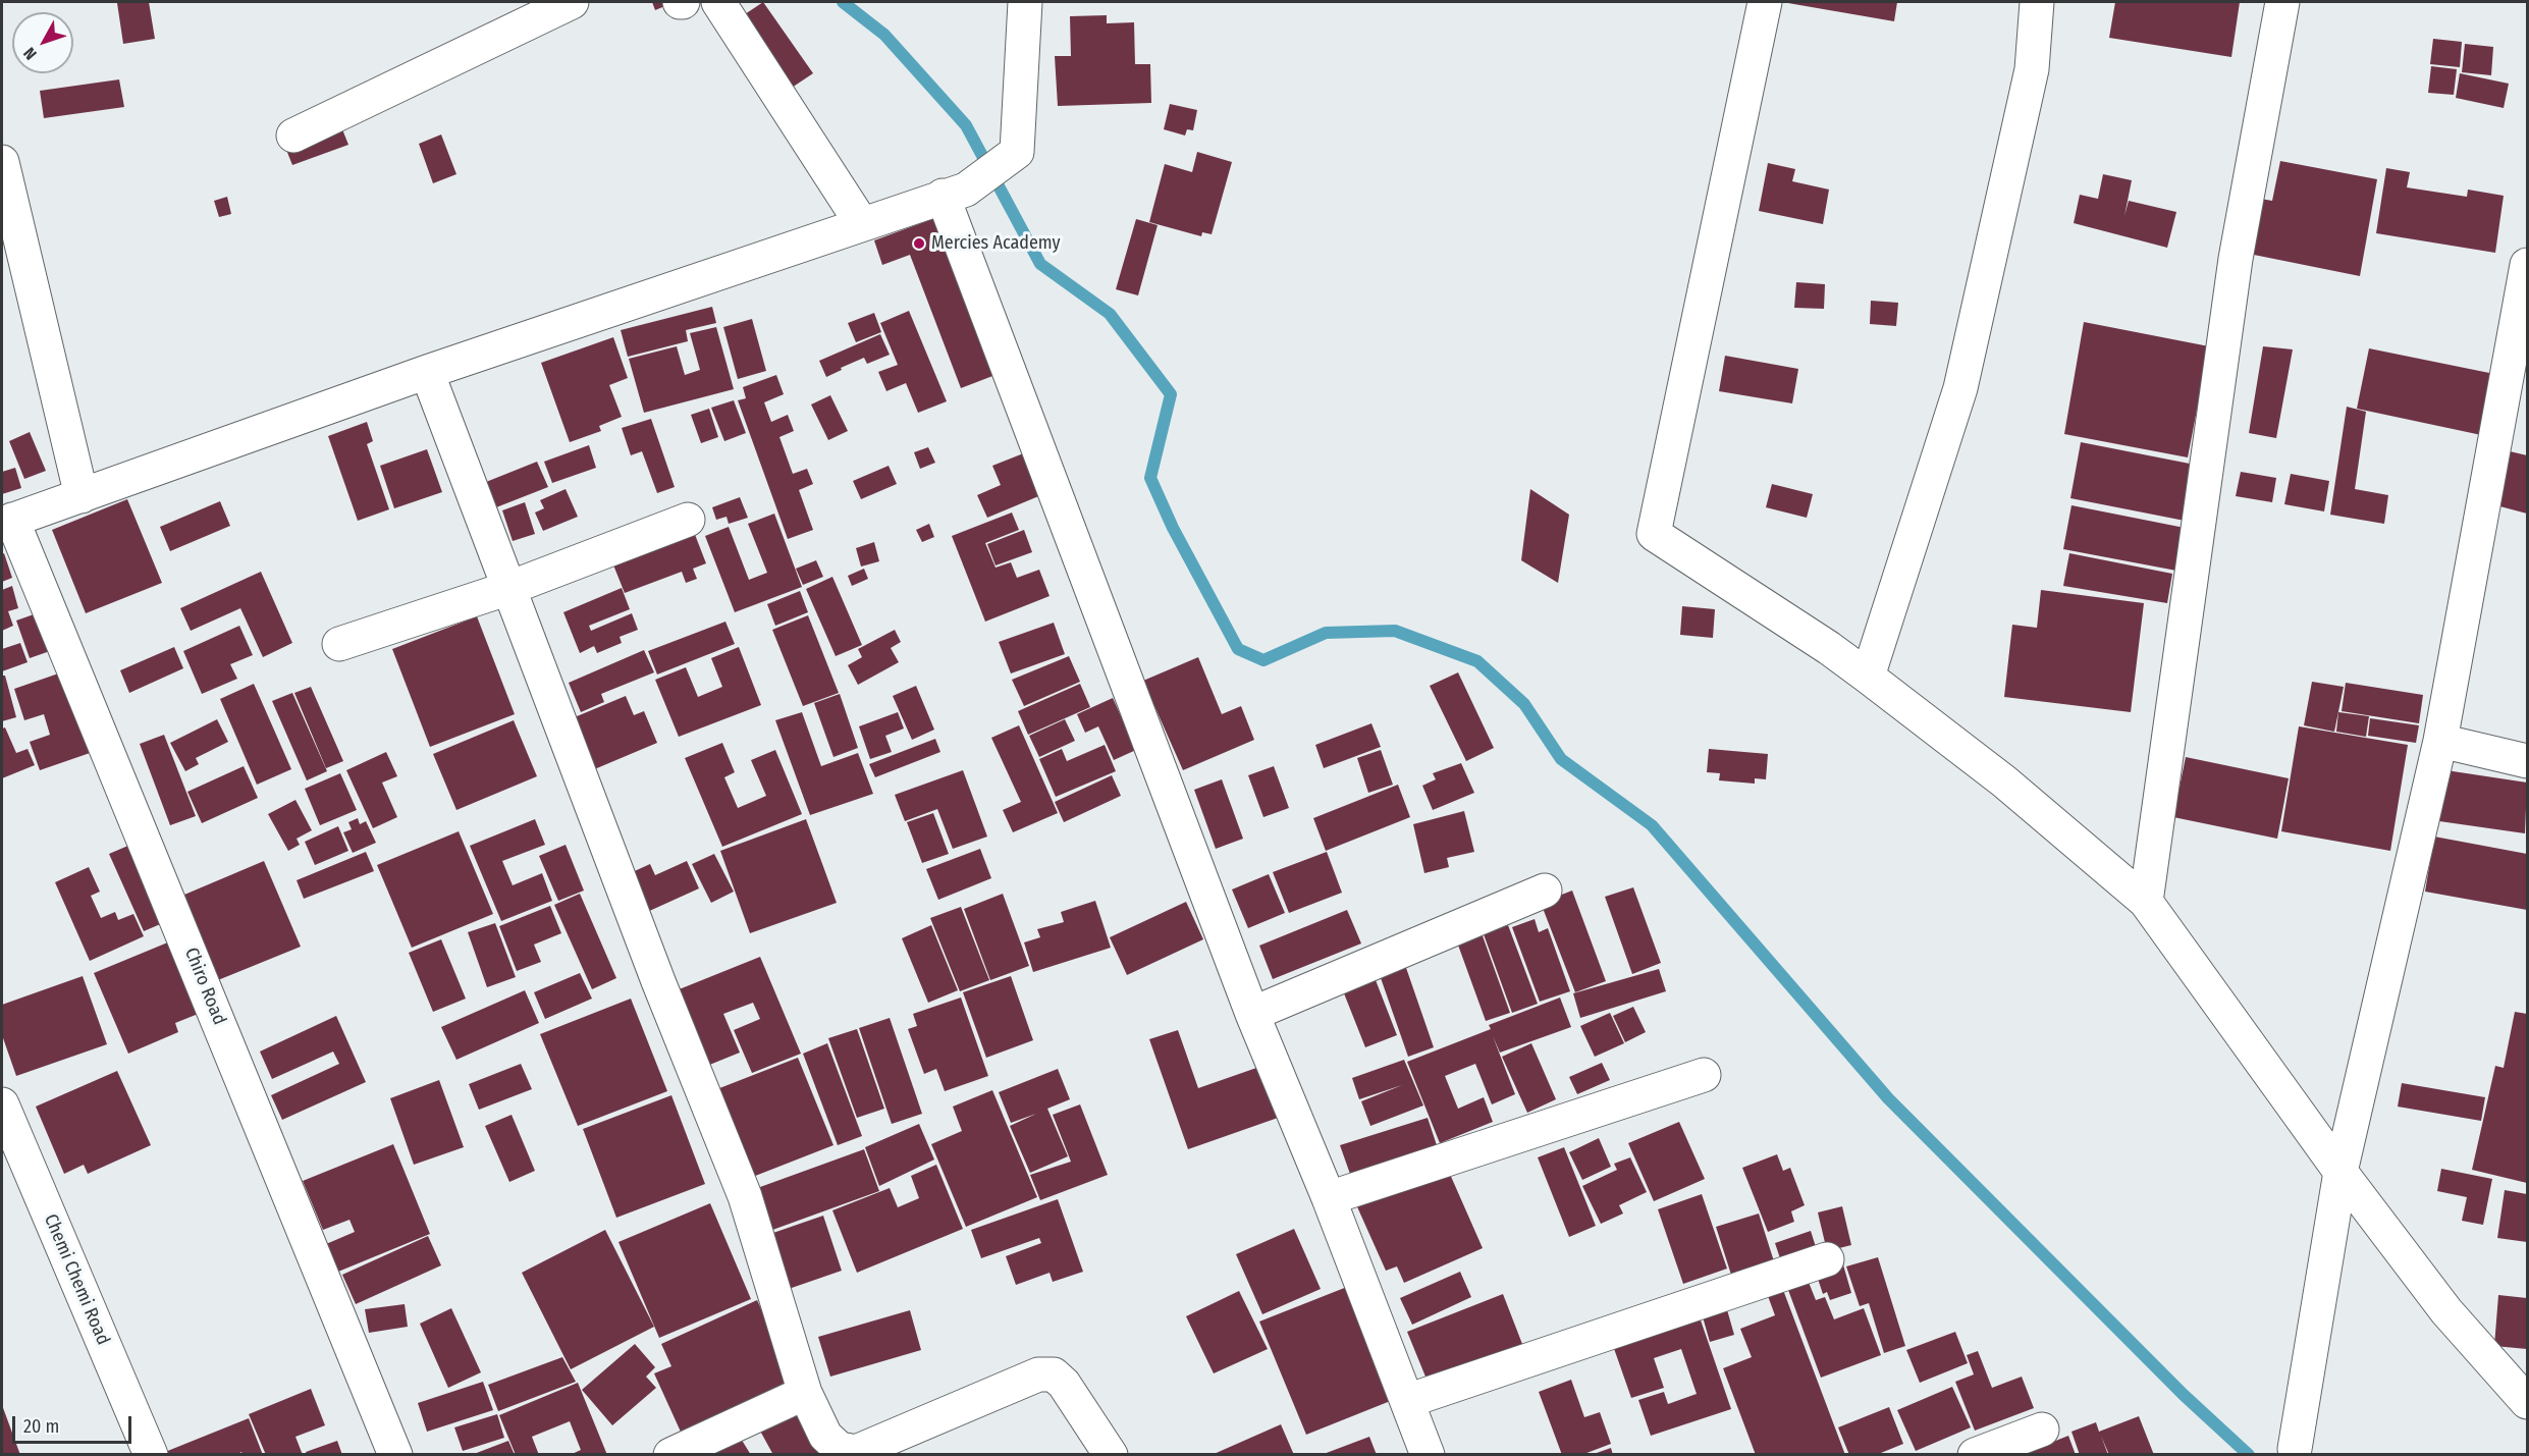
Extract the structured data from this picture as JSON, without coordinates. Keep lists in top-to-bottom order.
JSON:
{
  "streets": {
    "street": ["Chiro Road", "Chemi Chemi Road"]
  },
  "places": ["Mercies Academy"],
  "scale_bar": "20 m",
  "north": "bottom left"
}
